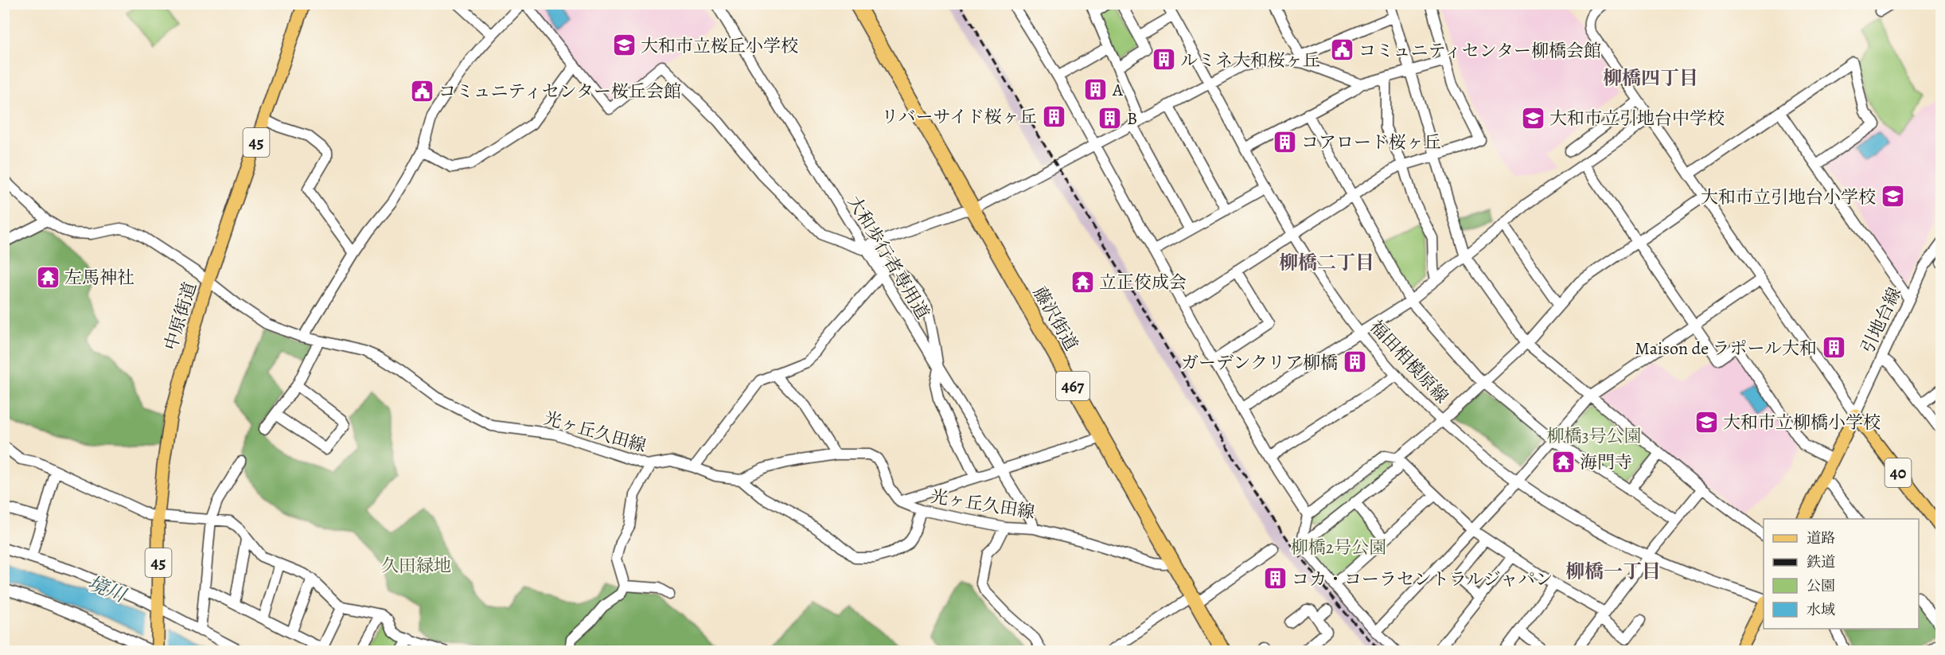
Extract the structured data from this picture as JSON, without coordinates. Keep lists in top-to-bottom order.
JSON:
{
  "streets": {
    "highway": ["藤沢街道", "467"],
    "main road": ["45", "中原街道", "40"],
    "street": [
      "大和歩行者専用道",
      "引地台線",
      "福田相模原線",
      "光ヶ丘久田線"
    ]
  },
  "crossings": [
    ["大和歩行者専用道", "光ヶ丘久田線"],
    ["中原街道", "光ヶ丘久田線"],
    ["藤沢街道", "光ヶ丘久田線"],
    ["引地台線", "40"]
  ],
  "districts": ["柳橋四丁目", "柳橋二丁目", "柳橋一丁目"],
  "water": ["境川"],
  "parks": ["柳橋3号公園", "柳橋2号公園", "久田緑地"],
  "places": {
    "school or university": [
      "大和市立桜丘小学校",
      "大和市立引地台中学校",
      "大和市立引地台小学校",
      "大和市立柳橋小学校"
    ],
    "public building": ["コミュニティセンター柳橋会館", "コミュニティセンター桜丘会館"],
    "building": [
      "ルミネ大和桜ヶ丘",
      "A",
      "リバーサイド桜ヶ丘",
      "B",
      "コアロード桜ヶ丘",
      "Maison de ラポール大和",
      "ガーデンクリア柳橋",
      "コカ・コーラセントラルジャパン"
    ],
    "temple": ["左馬神社", "立正佼成会", "海門寺"]
  },
  "legend": [
    "道路",
    "鉄道",
    "公園",
    "水域"
  ]
}
